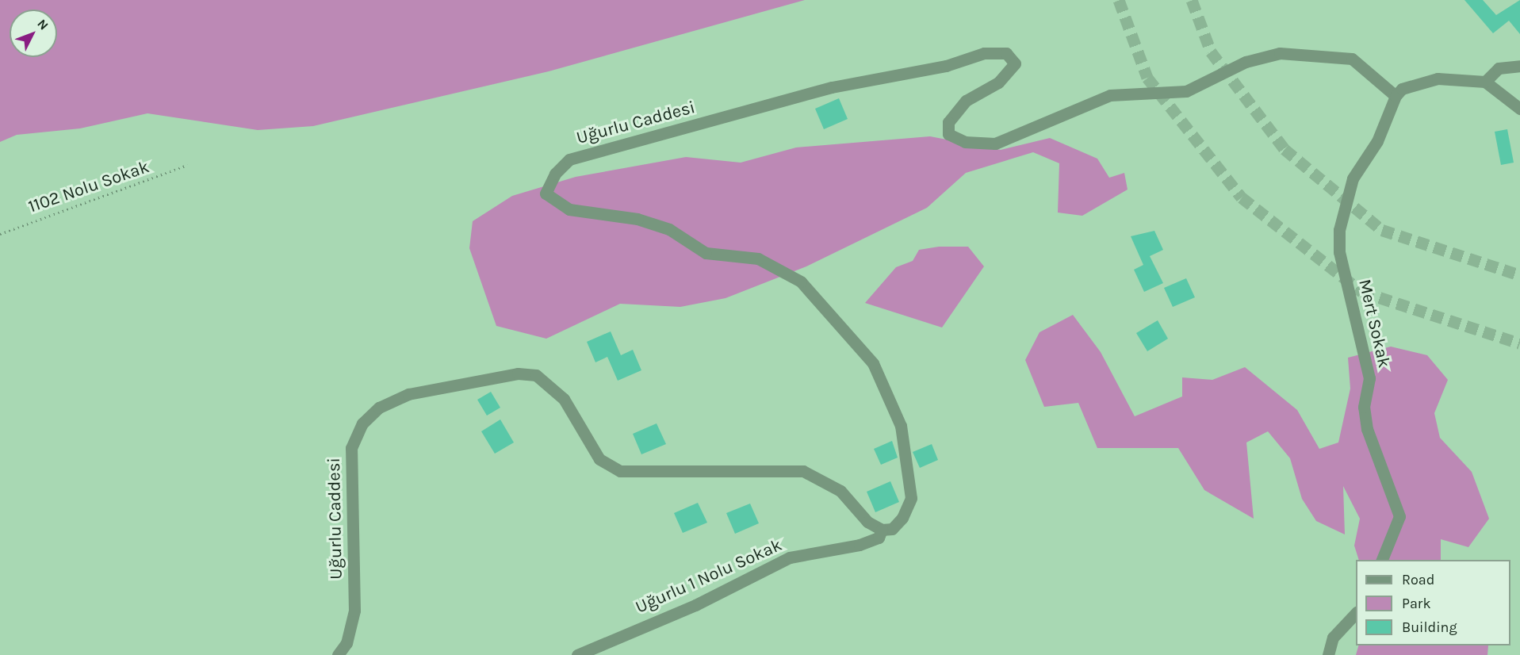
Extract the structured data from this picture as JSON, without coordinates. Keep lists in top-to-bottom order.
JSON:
{
  "streets": {
    "street": ["Uğurlu Caddesi", "Mert Sokak", "Uğurlu 1 Nolu Sokak"],
    "path": ["1102 Nolu Sokak"]
  },
  "crossings": [
    ["Uğurlu Caddesi", "Mert Sokak"],
    ["Uğurlu Caddesi", "Uğurlu 1 Nolu Sokak"]
  ],
  "legend": ["Road", "Park", "Building"],
  "north": "top right"
}
